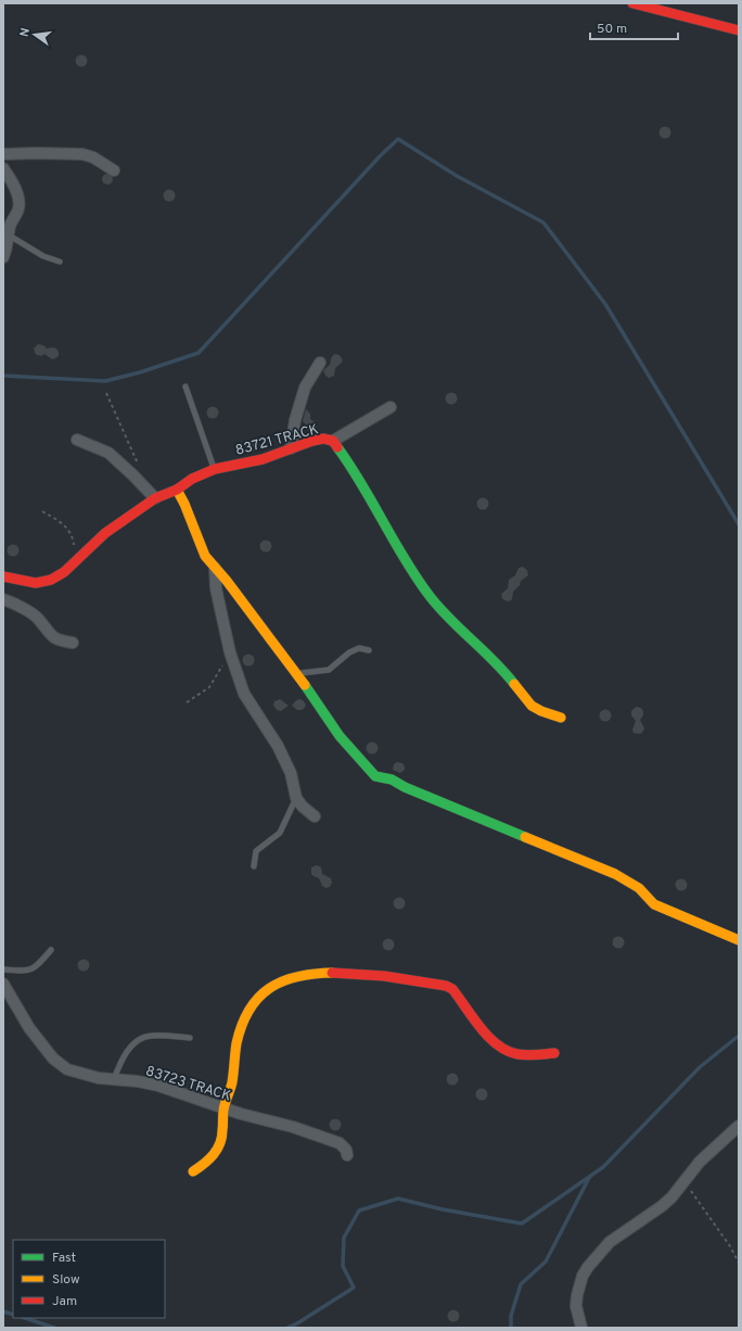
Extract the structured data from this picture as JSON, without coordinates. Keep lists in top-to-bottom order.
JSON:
{
  "streets": {
    "street": ["83721 TRACK", "83723 TRACK"]
  },
  "legend": ["Fast", "Slow", "Jam"],
  "scale_bar": "50 m",
  "north": "left"
}
